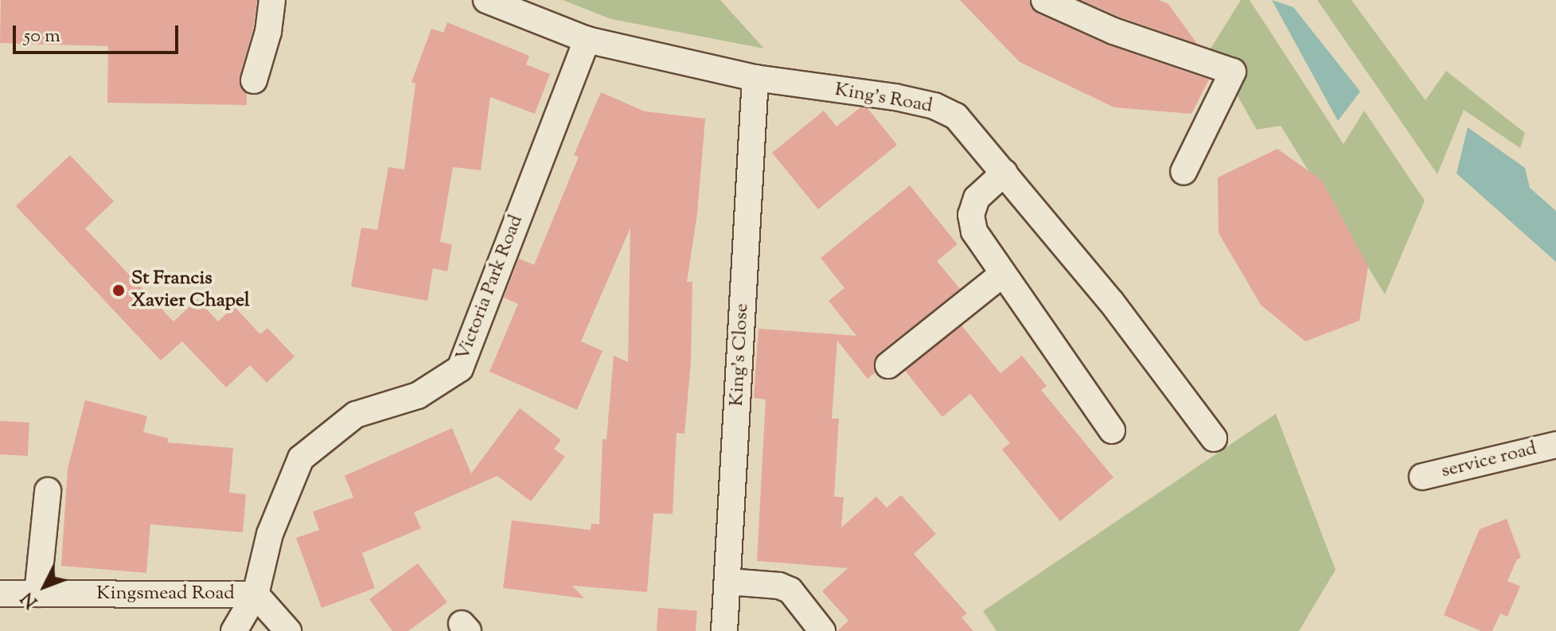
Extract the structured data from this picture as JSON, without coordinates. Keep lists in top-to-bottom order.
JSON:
{
  "streets": {
    "street": [
      "King's Road",
      "Victoria Park Road",
      "King's Close",
      "service road",
      "Kingsmead Road"
    ]
  },
  "crossings": [
    ["King's Road", "Victoria Park Road"],
    ["King's Road", "King's Close"],
    ["Victoria Park Road", "Kingsmead Road"]
  ],
  "places": ["St Francis Xavier Chapel"],
  "scale_bar": "50 m",
  "north": "bottom left"
}
